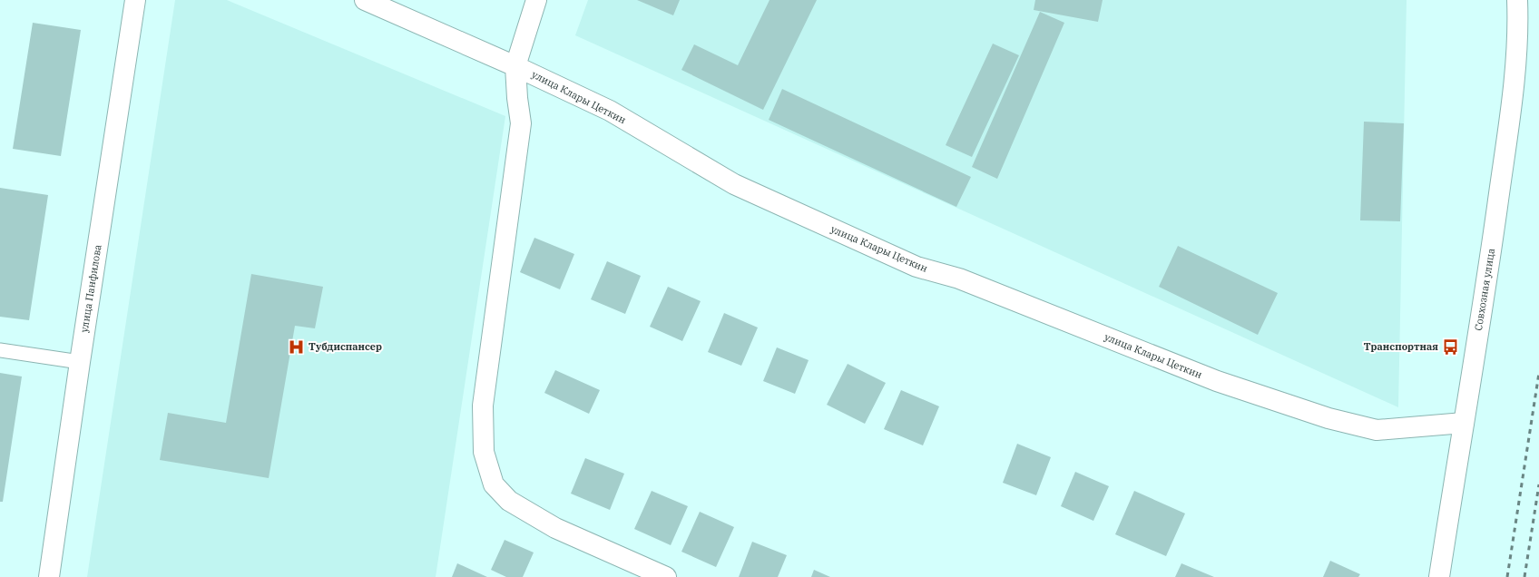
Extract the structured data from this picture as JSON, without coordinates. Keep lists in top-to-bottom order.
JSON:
{
  "streets": {
    "street": ["улица Клары Цеткин", "улица Панфилова", "Совхозная улица"]
  },
  "crossings": [
    ["улица Клары Цеткин", "Совхозная улица"]
  ],
  "places": {
    "hospital": ["Тубдиспансер"],
    "bus stop": ["Транспортная"]
  }
}
